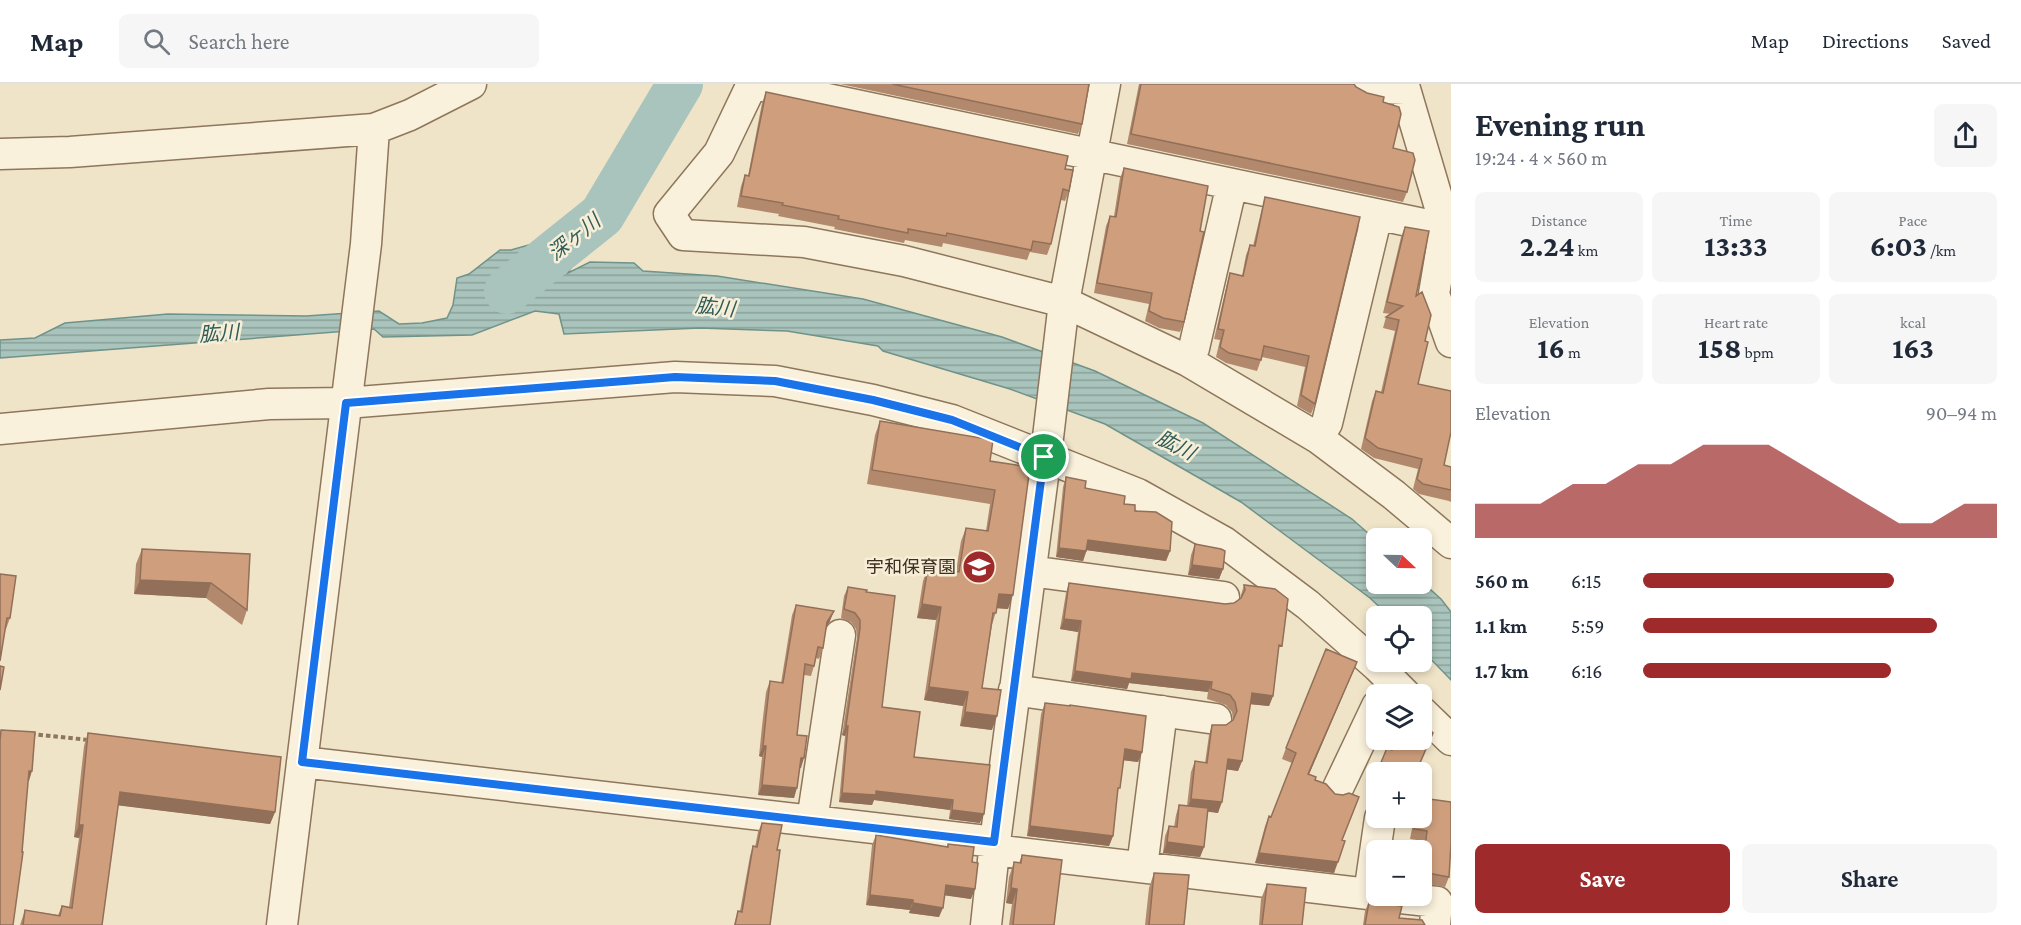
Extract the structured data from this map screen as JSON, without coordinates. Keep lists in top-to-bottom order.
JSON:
{
  "water": ["深ヶ川", "肱川"],
  "places": {
    "school or university": ["宇和保育園"]
  },
  "north": "right",
  "page": {
    "header": "Map",
    "search": "Search here",
    "nav": ["Map", "Directions", "Saved"],
    "heading": ["Evening run", "19:24 · 4 × 560 m"],
    "stats": [
      ["Distance", "2.24 km"],
      ["Time", "13:33"],
      ["Pace", "6:03 /km"],
      ["Elevation", "16 m"],
      ["Heart rate", "158 bpm"],
      ["kcal", "163"]
    ],
    "chart": ["Elevation", "90–94 m"],
    "map_buttons": ["+", "−"],
    "list": [
      {
        "name": "560 m",
        "note": "6:15"
      },
      {
        "name": "1.1 km",
        "note": "5:59"
      },
      {
        "name": "1.7 km",
        "note": "6:16"
      }
    ],
    "buttons": ["Save", "Share"]
  }
}
